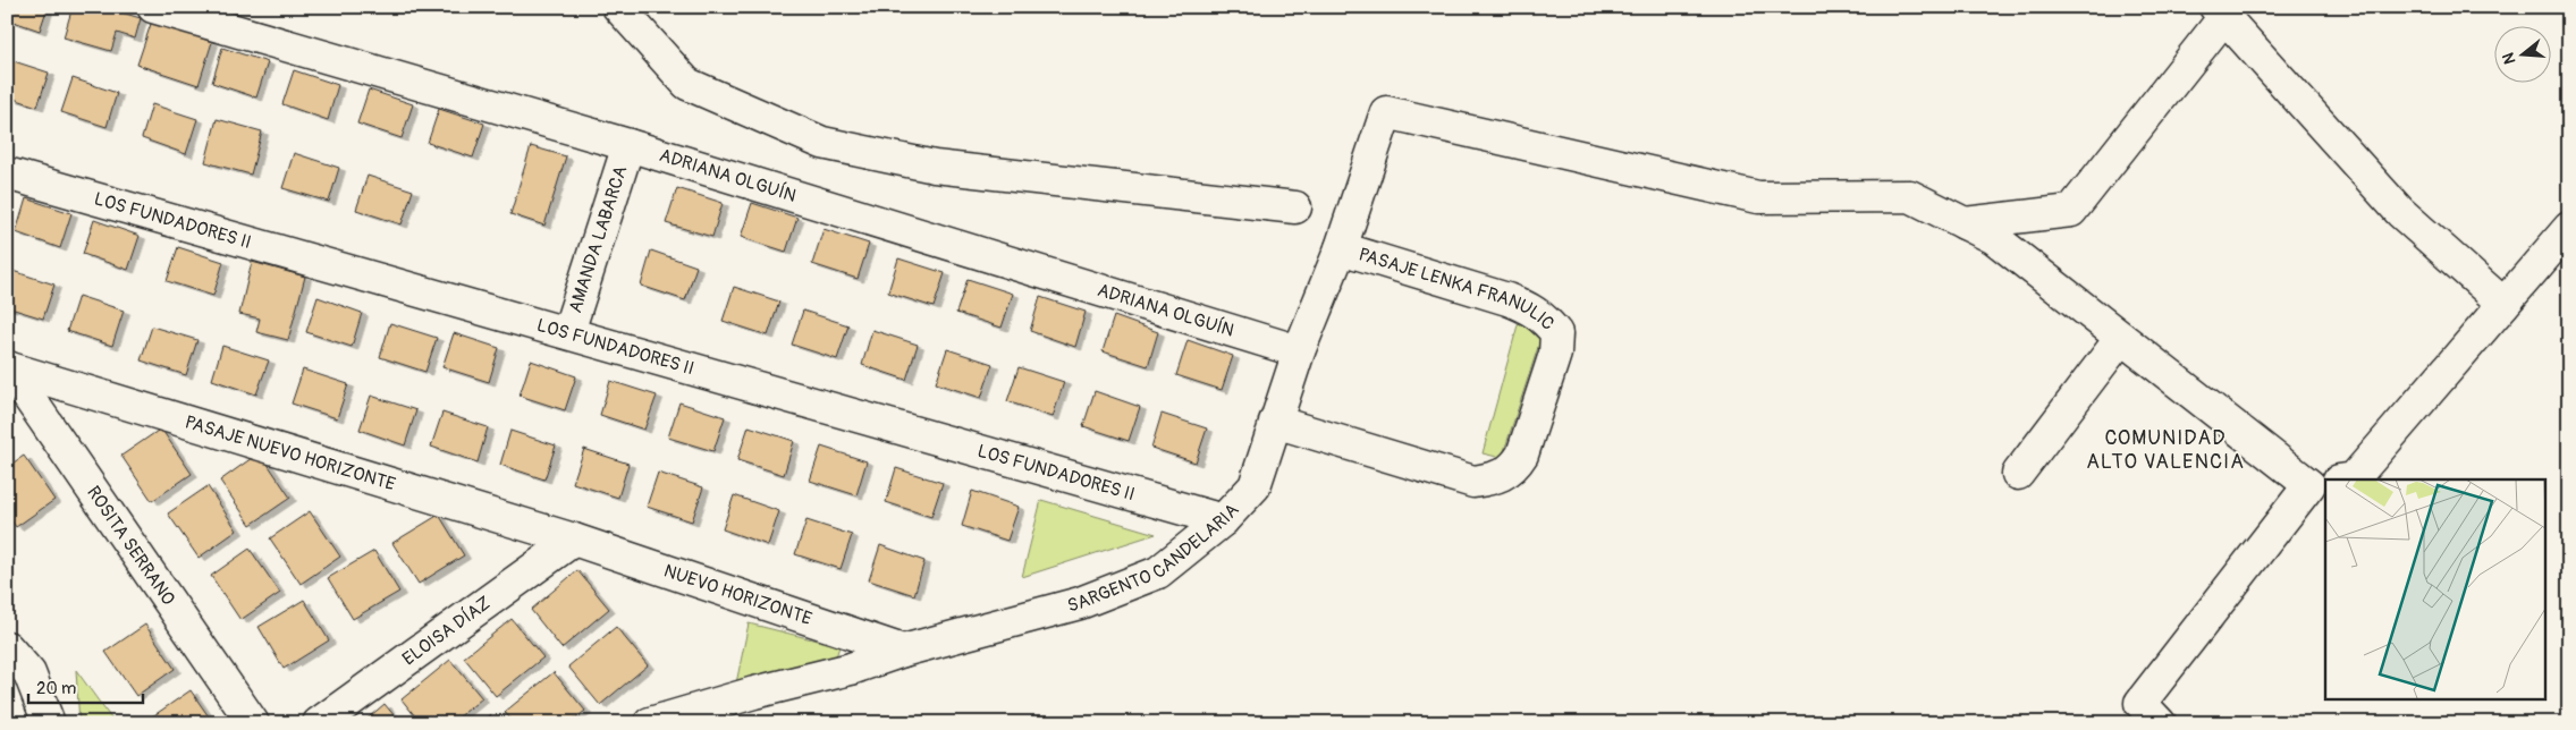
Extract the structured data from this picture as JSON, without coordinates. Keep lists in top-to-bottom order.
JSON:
{
  "streets": {
    "street": [
      "ADRIANA OLGUÍN",
      "LOS FUNDADORES II",
      "AMANDA LABARCA",
      "PASAJE LENKA FRANULIC",
      "PASAJE NUEVO HORIZONTE",
      "ROSITA SERRANO",
      "SARGENTO CANDELARIA",
      "NUEVO HORIZONTE",
      "ELOISA DÍAZ"
    ]
  },
  "crossings": [
    ["ADRIANA OLGUÍN", "AMANDA LABARCA"],
    ["ADRIANA OLGUÍN", "PASAJE LENKA FRANULIC"],
    ["ADRIANA OLGUÍN", "SARGENTO CANDELARIA"],
    ["LOS FUNDADORES II", "AMANDA LABARCA"],
    ["LOS FUNDADORES II", "SARGENTO CANDELARIA"],
    ["PASAJE LENKA FRANULIC", "SARGENTO CANDELARIA"],
    ["PASAJE NUEVO HORIZONTE", "ROSITA SERRANO"],
    ["PASAJE NUEVO HORIZONTE", "NUEVO HORIZONTE"],
    ["PASAJE NUEVO HORIZONTE", "ELOISA DÍAZ"],
    ["SARGENTO CANDELARIA", "NUEVO HORIZONTE"],
    ["NUEVO HORIZONTE", "ELOISA DÍAZ"]
  ],
  "districts": ["COMUNIDAD ALTO VALENCIA"],
  "scale_bar": "20 m",
  "north": "left"
}
